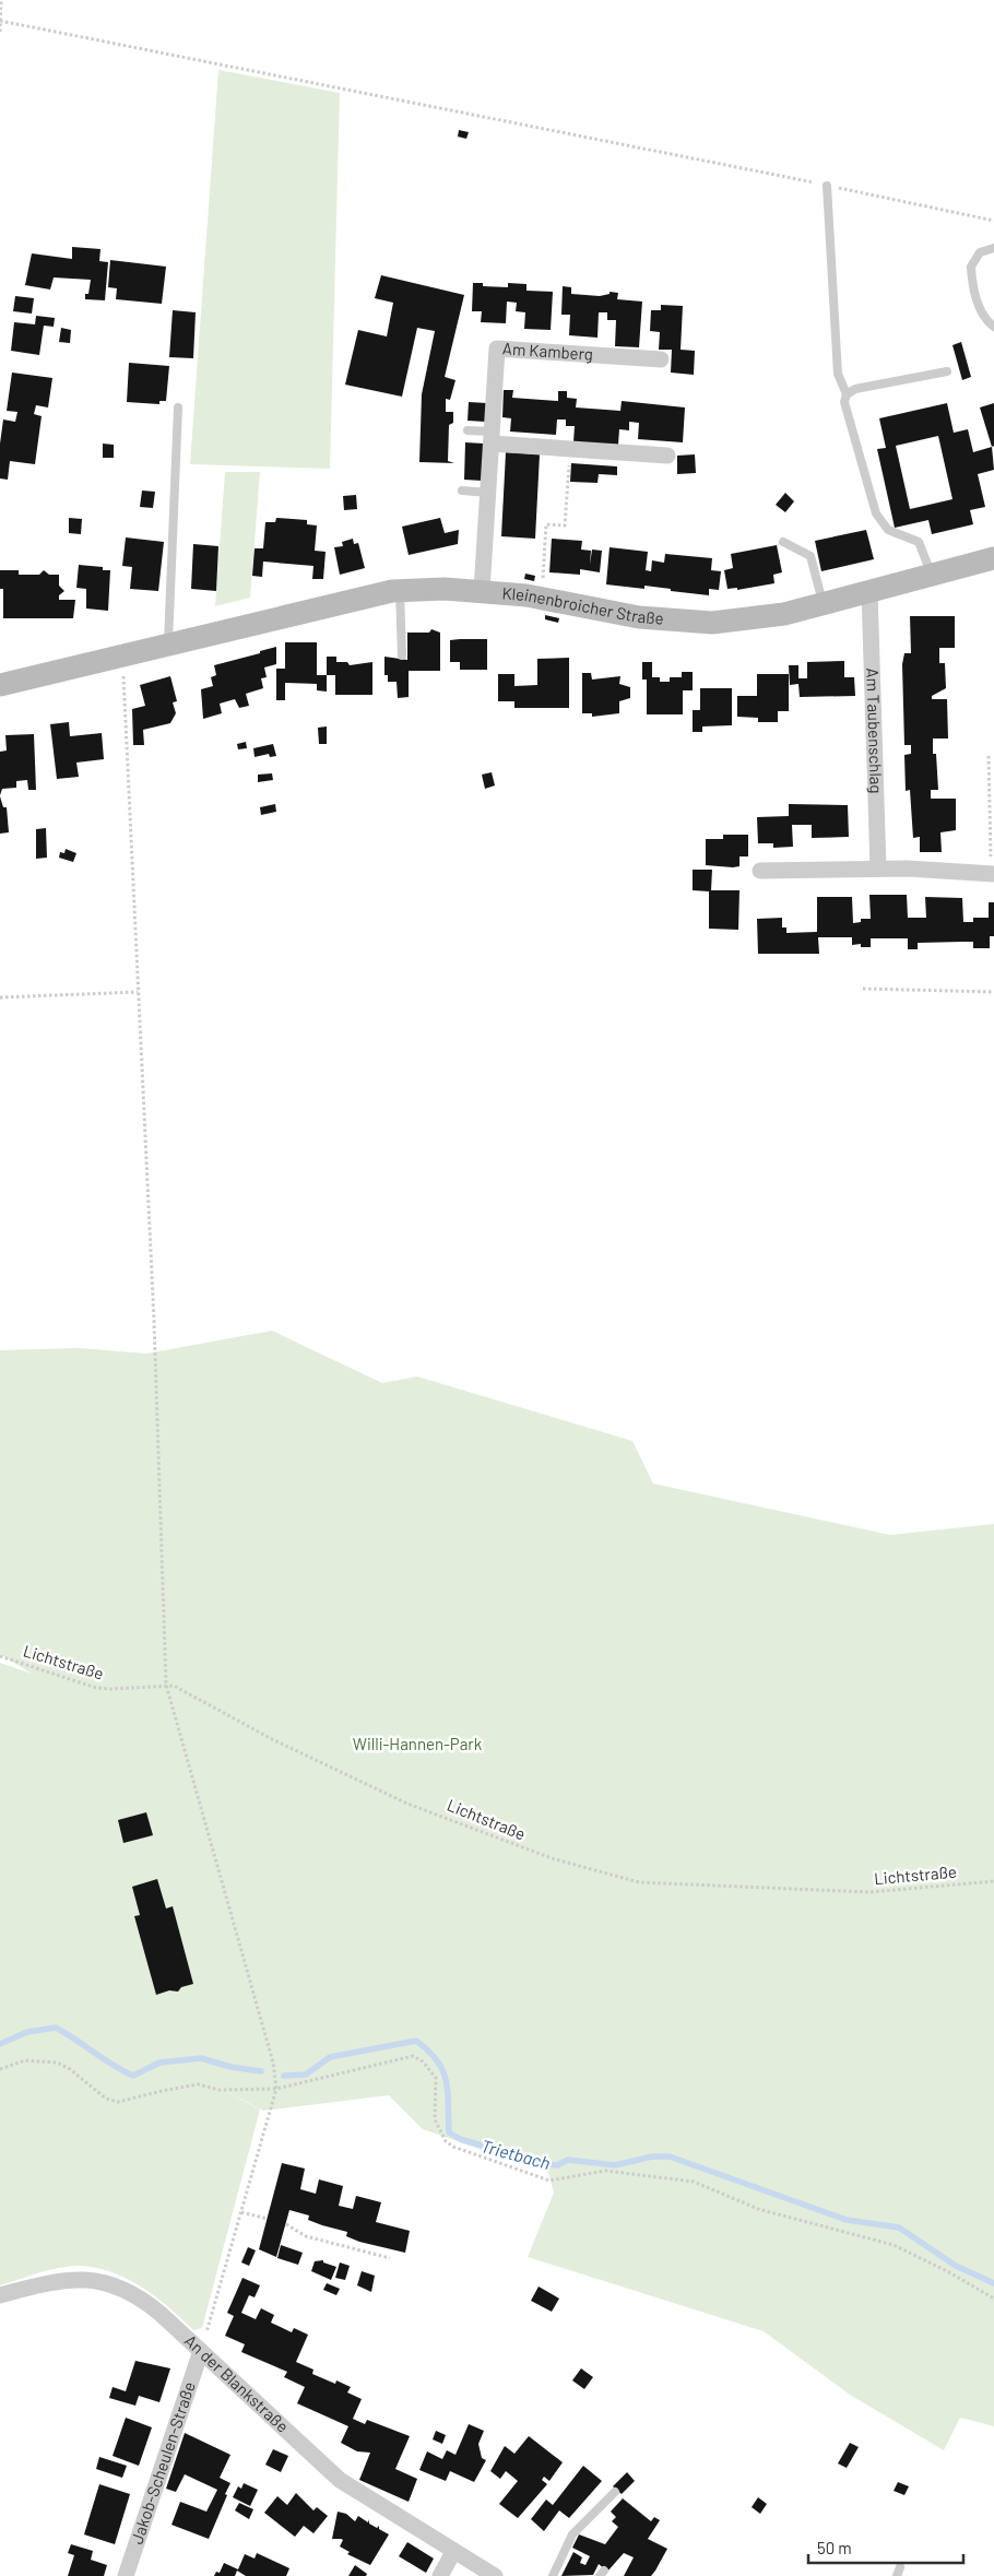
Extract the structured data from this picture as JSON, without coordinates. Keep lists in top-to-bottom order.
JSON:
{
  "streets": {
    "street": [
      "Am Kamberg",
      "Kleinenbroicher Straße",
      "Am Taubenschlag",
      "An der Blankstraße",
      "Jakob-Scheulen-Straße"
    ],
    "path": ["Lichtstraße"]
  },
  "crossings": [
    ["Am Kamberg", "Kleinenbroicher Straße"],
    ["Kleinenbroicher Straße", "Am Taubenschlag"],
    ["An der Blankstraße", "Jakob-Scheulen-Straße"]
  ],
  "water": ["Trietbach"],
  "parks": ["Willi-Hannen-Park"],
  "scale_bar": "50 m"
}
